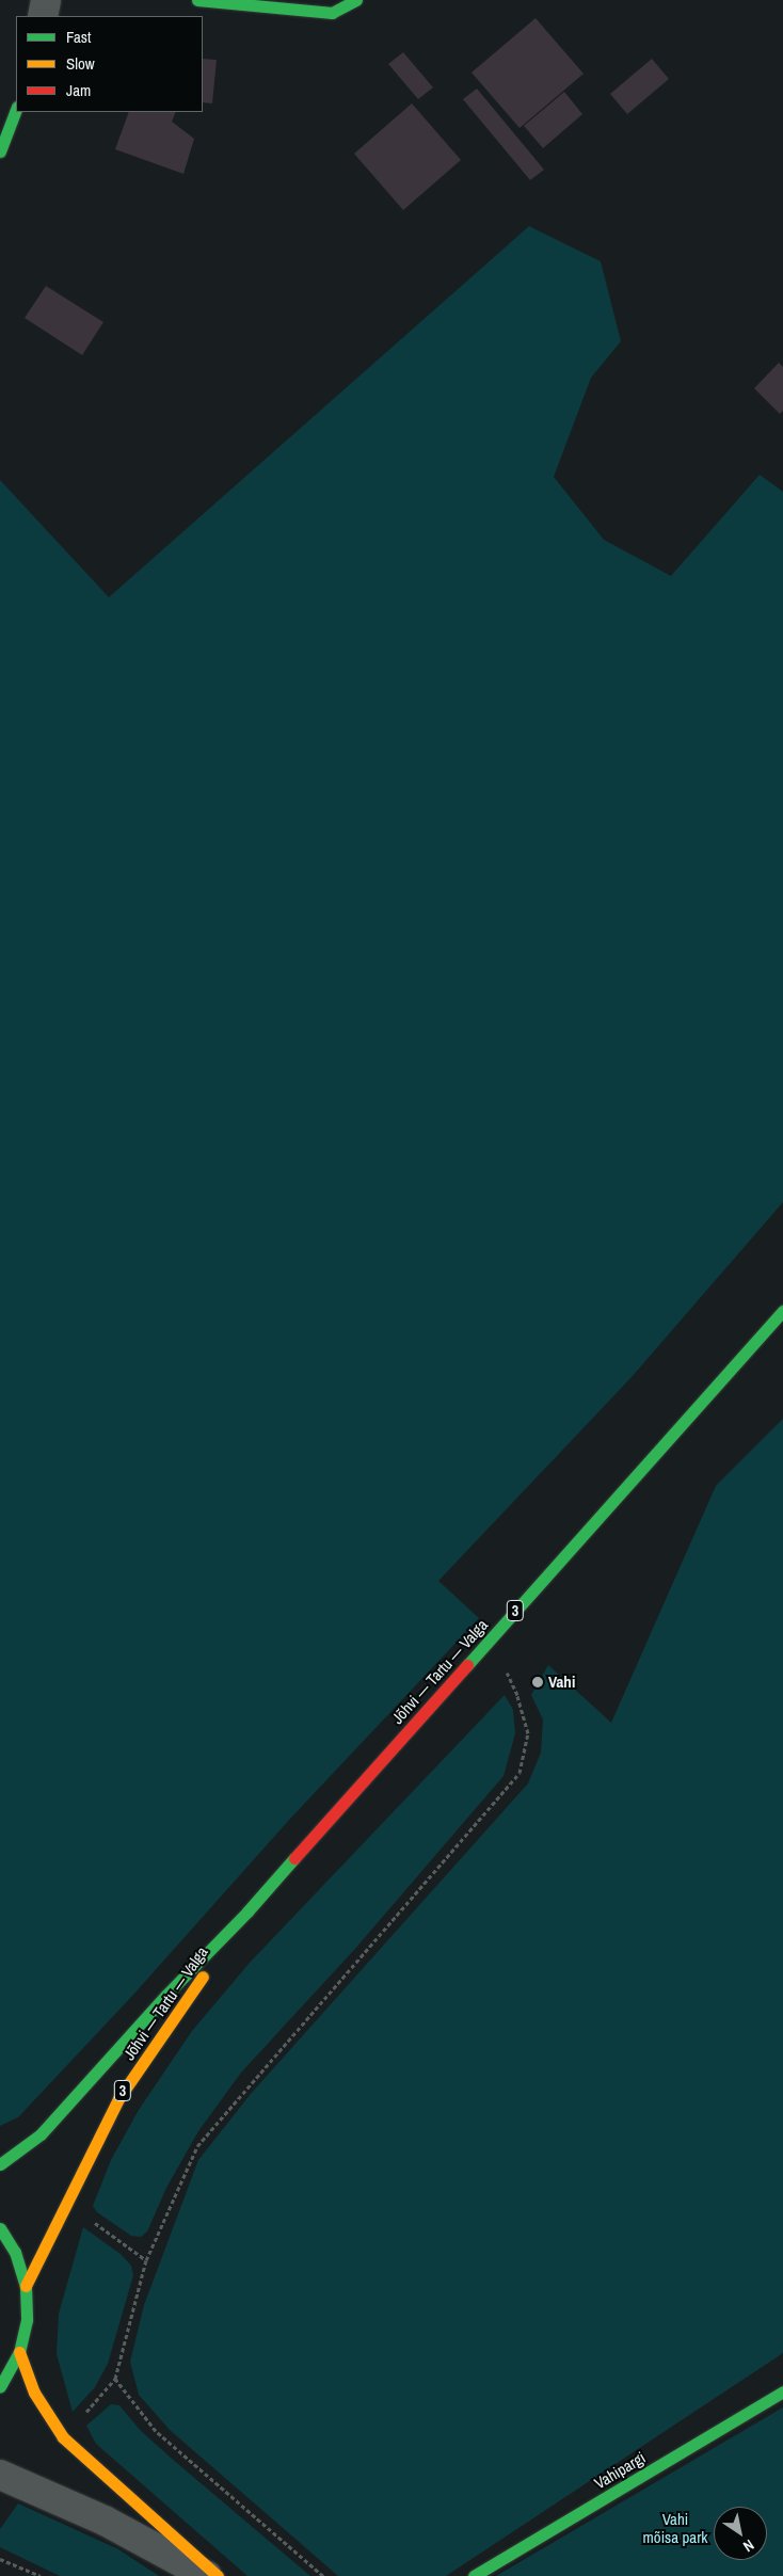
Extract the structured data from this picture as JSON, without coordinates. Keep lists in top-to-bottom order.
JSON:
{
  "streets": {
    "main road": ["3", "Jõhvi — Tartu — Valga", "Vahipargi"]
  },
  "parks": ["Vahi mõisa park"],
  "places": ["Vahi"],
  "legend": ["Fast", "Slow", "Jam"],
  "north": "bottom right"
}
